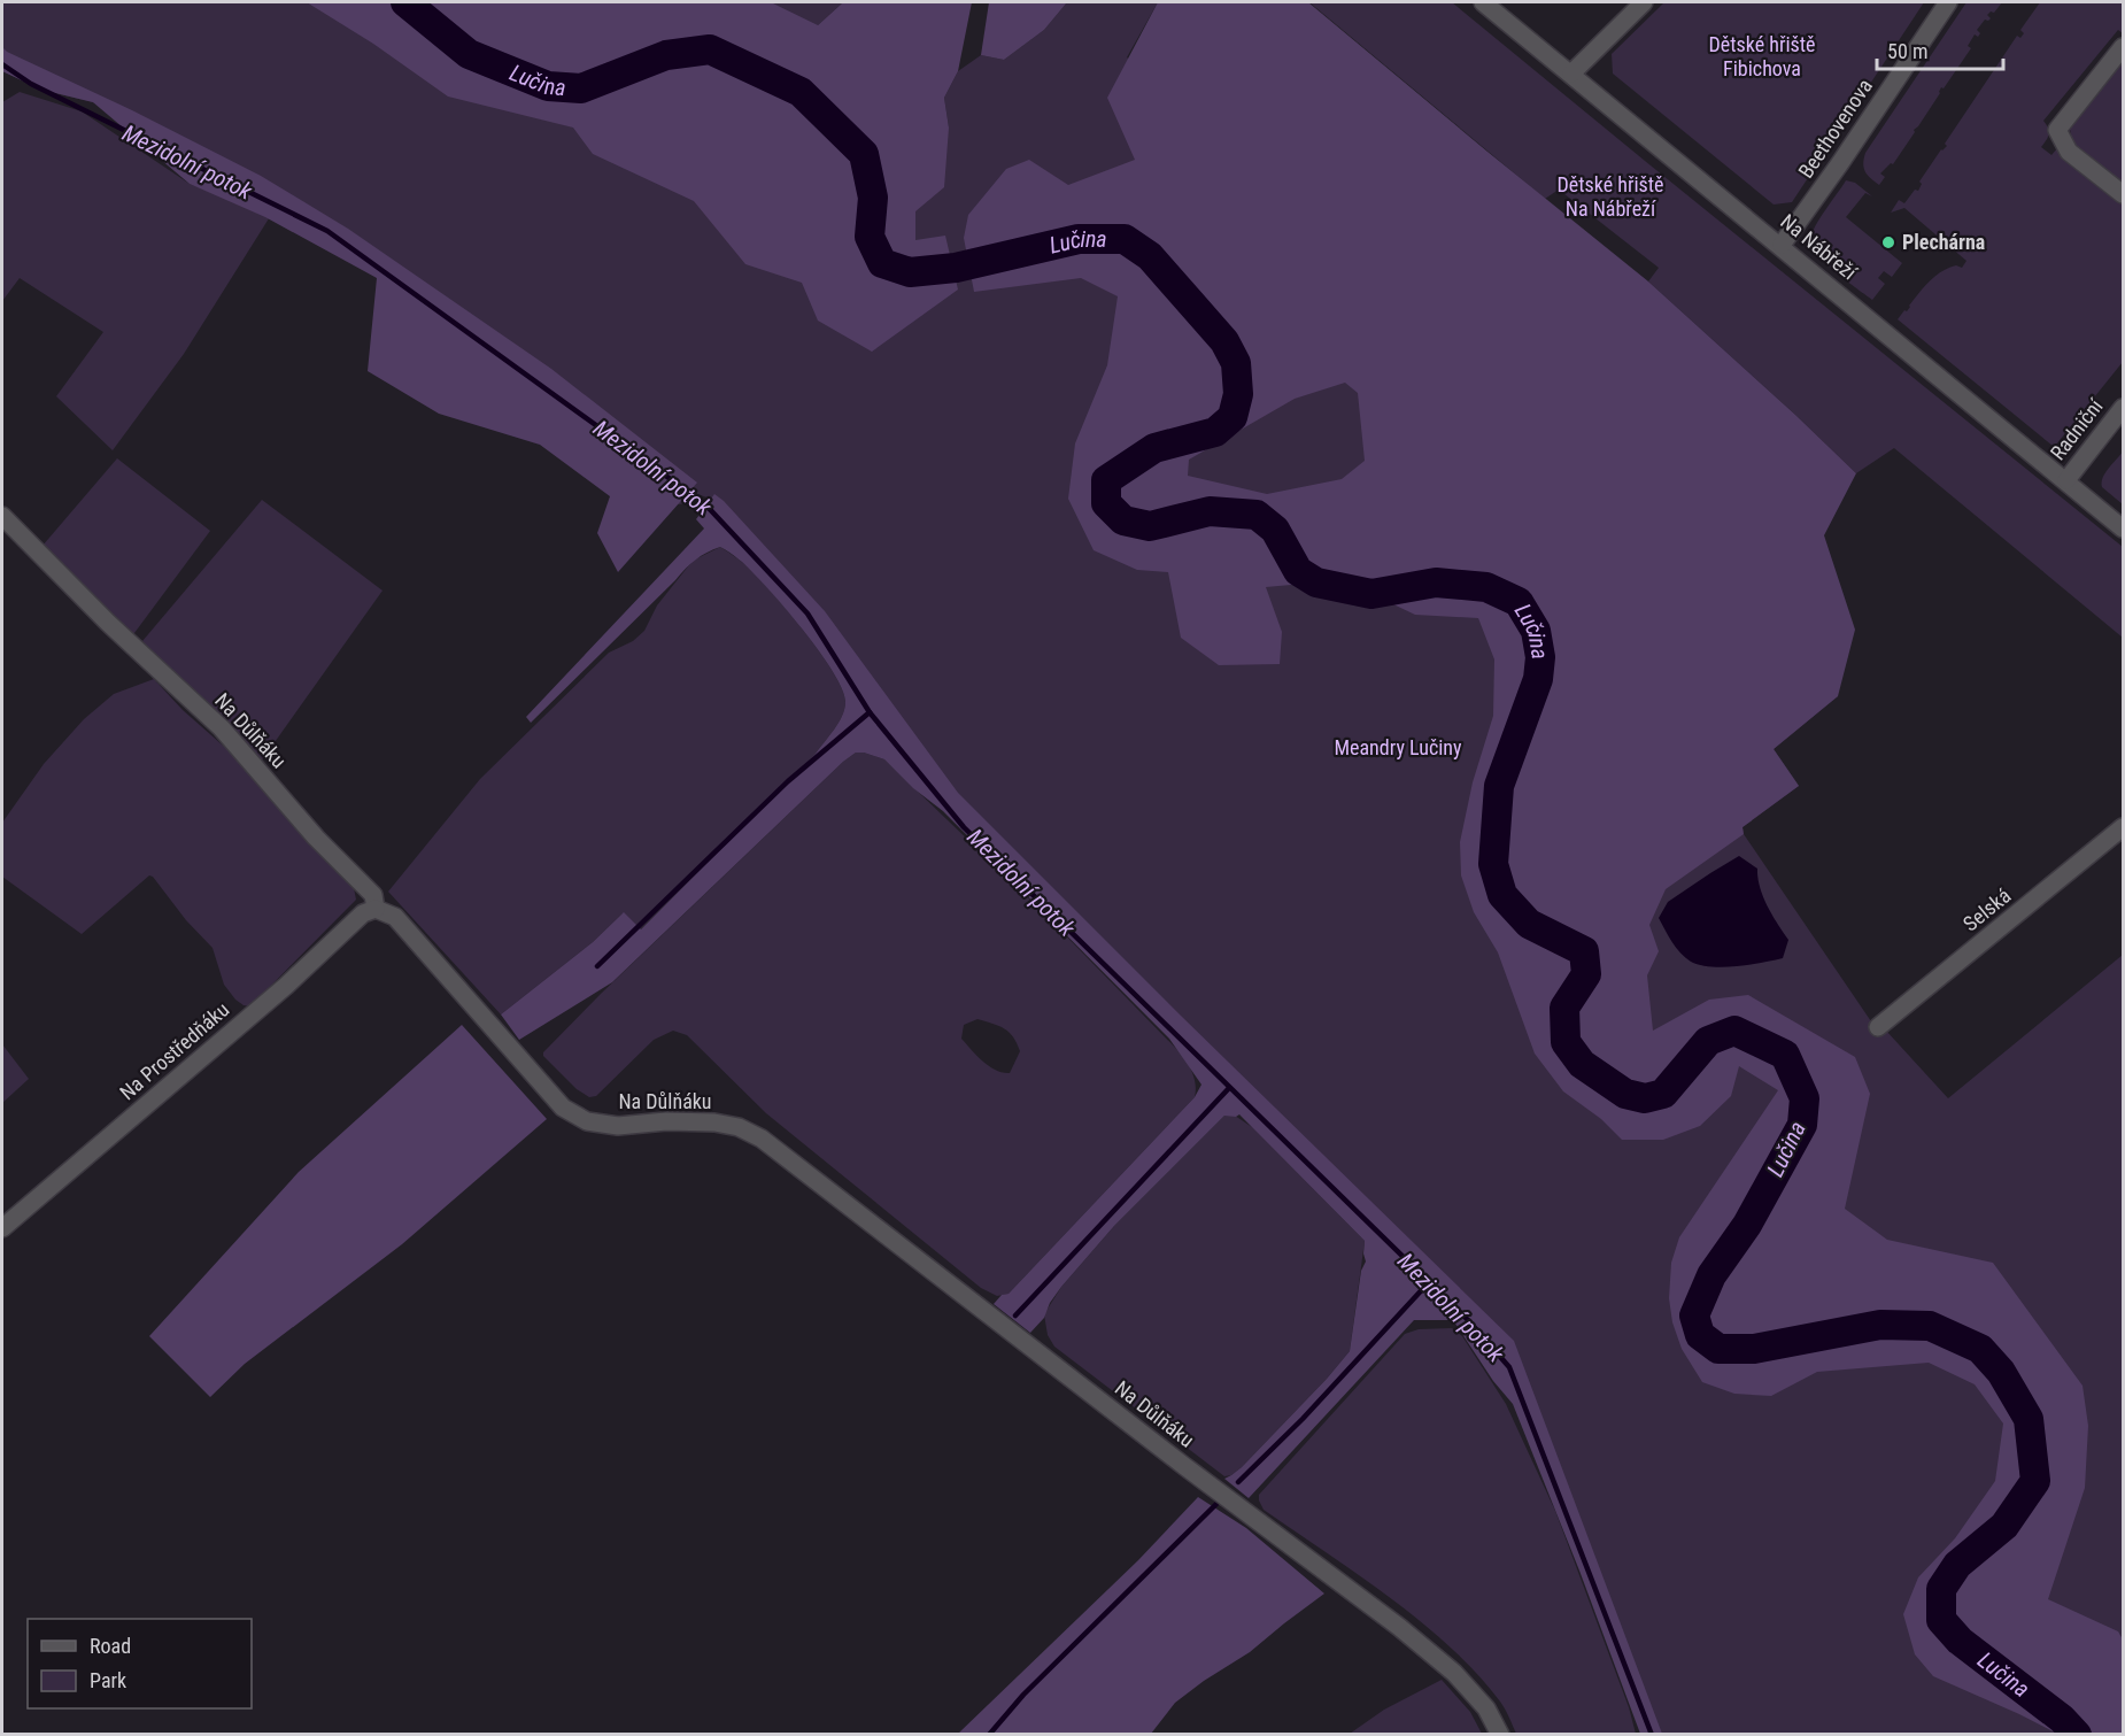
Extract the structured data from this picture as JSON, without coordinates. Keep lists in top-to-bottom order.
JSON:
{
  "streets": {
    "street": [
      "Beethovenova",
      "Na Nábřeží",
      "Radniční",
      "Na Důlňáku",
      "Selská",
      "Na Prostředňáku"
    ]
  },
  "crossings": [
    ["Beethovenova", "Na Nábřeží"],
    ["Na Nábřeží", "Radniční"],
    ["Na Důlňáku", "Na Prostředňáku"]
  ],
  "water": ["Lučina", "Mezidolní potok"],
  "parks": ["Dětské hřiště Fibichova", "Dětské hřiště Na Nábřeží", "Meandry Lučiny"],
  "places": ["Plechárna"],
  "legend": ["Road", "Park"],
  "scale_bar": "50 m"
}
